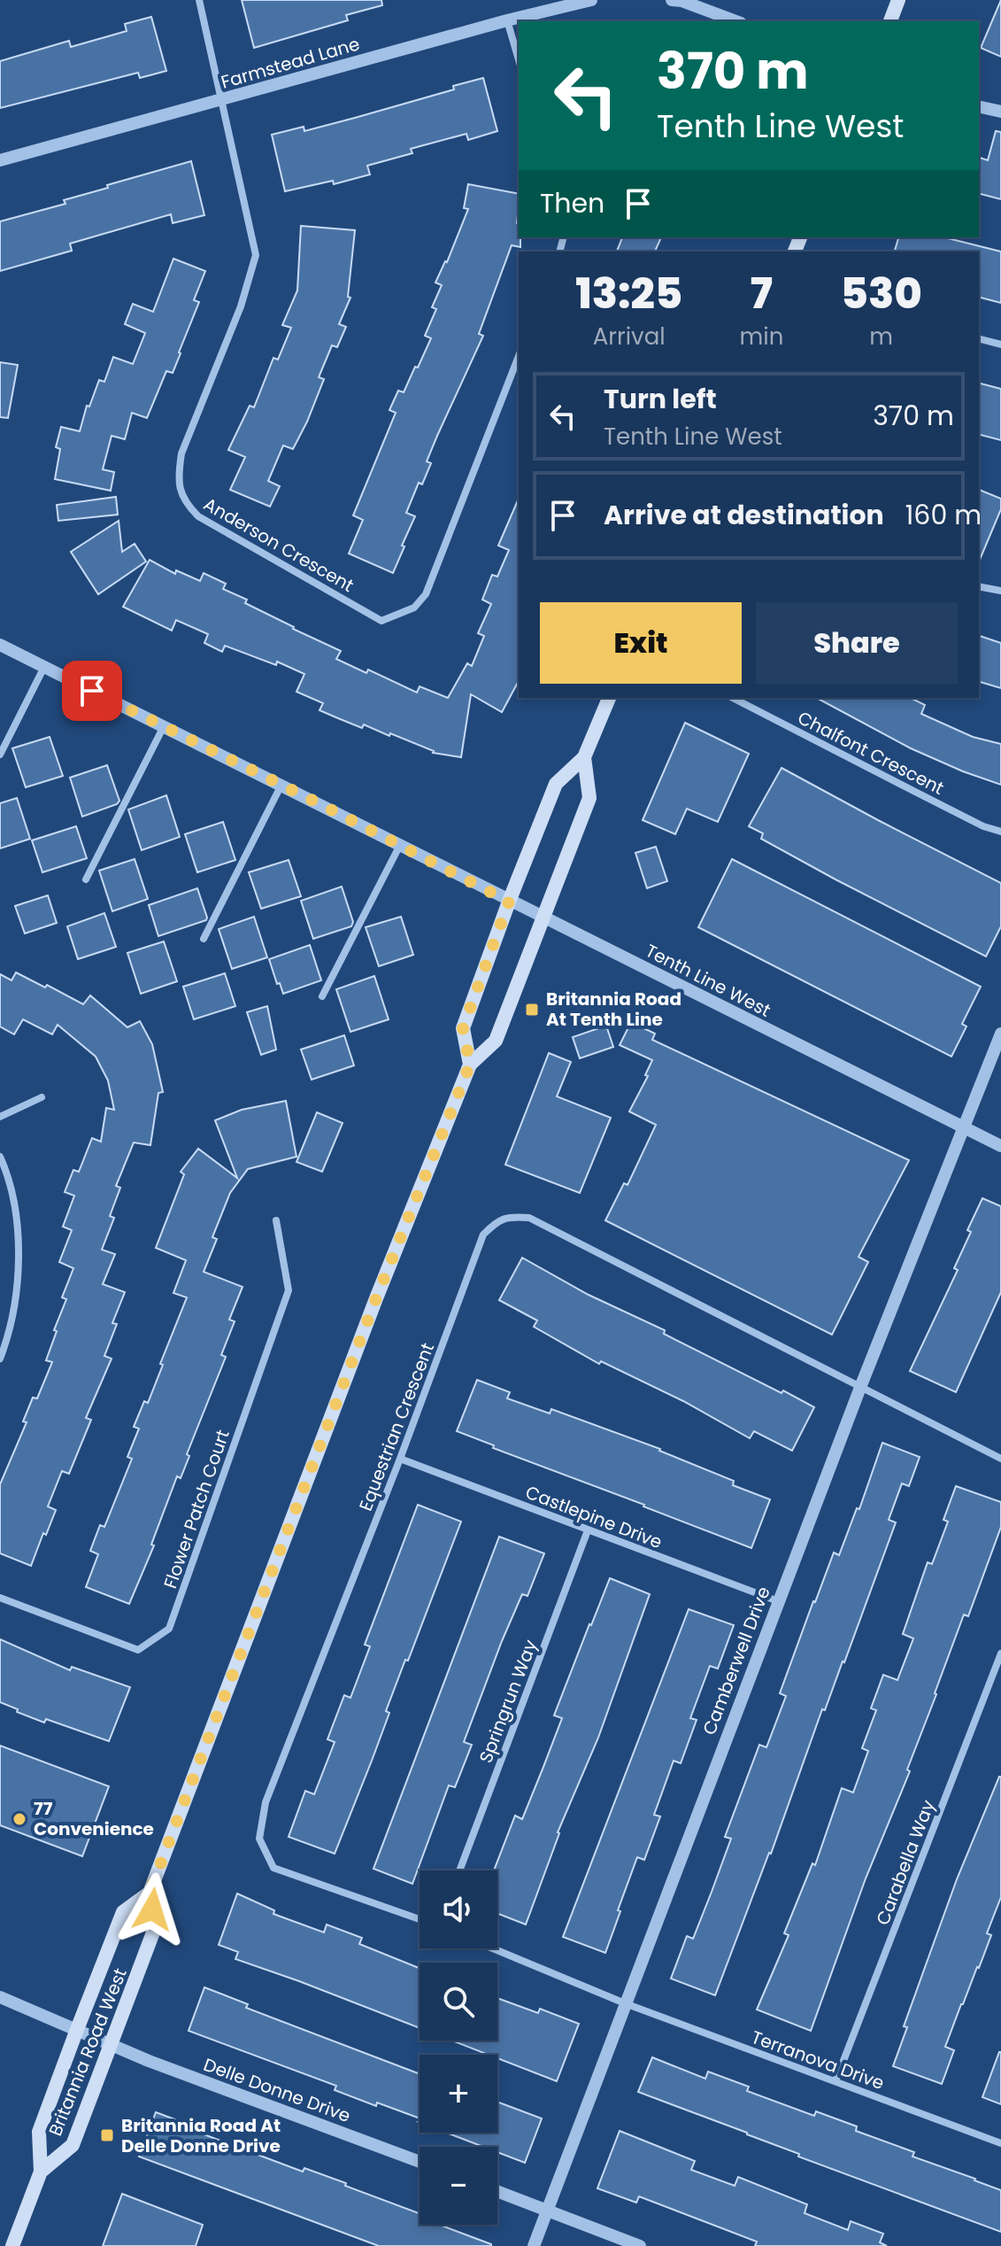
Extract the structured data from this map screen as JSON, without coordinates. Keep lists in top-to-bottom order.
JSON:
{
  "streets": {
    "main road": ["Britannia Road West"],
    "street": [
      "Farmstead Lane",
      "Anderson Crescent",
      "Chalfont Crescent",
      "Tenth Line West",
      "Equestrian Crescent",
      "Flower Patch Court",
      "Castlepine Drive",
      "Camberwell Drive",
      "Springrun Way",
      "Carabella Way",
      "Terranova Drive",
      "Delle Donne Drive"
    ]
  },
  "crossings": [
    ["Farmstead Lane", "Anderson Crescent"],
    ["Tenth Line West", "Camberwell Drive"],
    ["Tenth Line West", "Britannia Road West"],
    ["Equestrian Crescent", "Castlepine Drive"],
    ["Equestrian Crescent", "Camberwell Drive"],
    ["Castlepine Drive", "Camberwell Drive"],
    ["Castlepine Drive", "Springrun Way"],
    ["Camberwell Drive", "Terranova Drive"],
    ["Carabella Way", "Terranova Drive"],
    ["Britannia Road West", "Delle Donne Drive"]
  ],
  "places": {
    "transit": ["Britannia Road At Tenth Line", "Britannia Road At Delle Donne Drive"],
    "other": ["77 Convenience"]
  },
  "page": {
    "turn": ["370 m", "Tenth Line West"],
    "then": "Then",
    "eta": [
      "13:25",
      "Arrival",
      "7",
      "min",
      "530",
      "m"
    ],
    "list": [
      {
        "name": "Turn left",
        "note": "Tenth Line West",
        "value": "370 m"
      },
      {
        "name": "Arrive at destination",
        "value": "160 m"
      }
    ],
    "buttons": ["Exit", "Share"],
    "map_buttons": ["+", "−"]
  }
}
